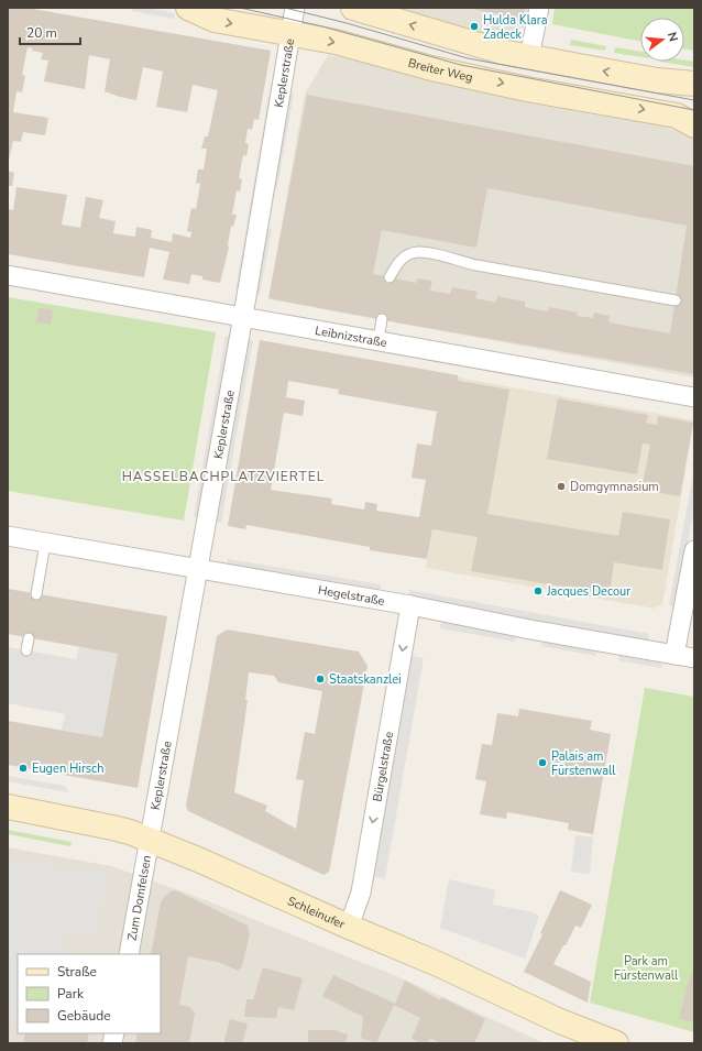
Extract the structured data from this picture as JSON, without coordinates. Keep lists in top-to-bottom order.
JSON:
{
  "streets": {
    "street": [
      "Breiter Weg",
      "Keplerstraße",
      "Leibnizstraße",
      "Hegelstraße",
      "Bürgelstraße",
      "Zum Domfelsen",
      "Schleinufer"
    ]
  },
  "crossings": [
    ["Breiter Weg", "Keplerstraße"],
    ["Keplerstraße", "Leibnizstraße"],
    ["Keplerstraße", "Hegelstraße"],
    ["Keplerstraße", "Zum Domfelsen"],
    ["Keplerstraße", "Schleinufer"],
    ["Hegelstraße", "Bürgelstraße"],
    ["Bürgelstraße", "Schleinufer"],
    ["Zum Domfelsen", "Schleinufer"]
  ],
  "one_way": ["Bürgelstraße"],
  "districts": ["HASSELBACHPLATZVIERTEL"],
  "parks": ["Park am Fürstenwall"],
  "places": [
    "Hulda Klara Zadeck",
    "Domgymnasium",
    "Jacques Decour",
    "Staatskanzlei",
    "Palais am Fürstenwall",
    "Eugen Hirsch"
  ],
  "legend": ["Straße", "Park", "Gebäude"],
  "scale_bar": "20 m",
  "north": "right"
}
